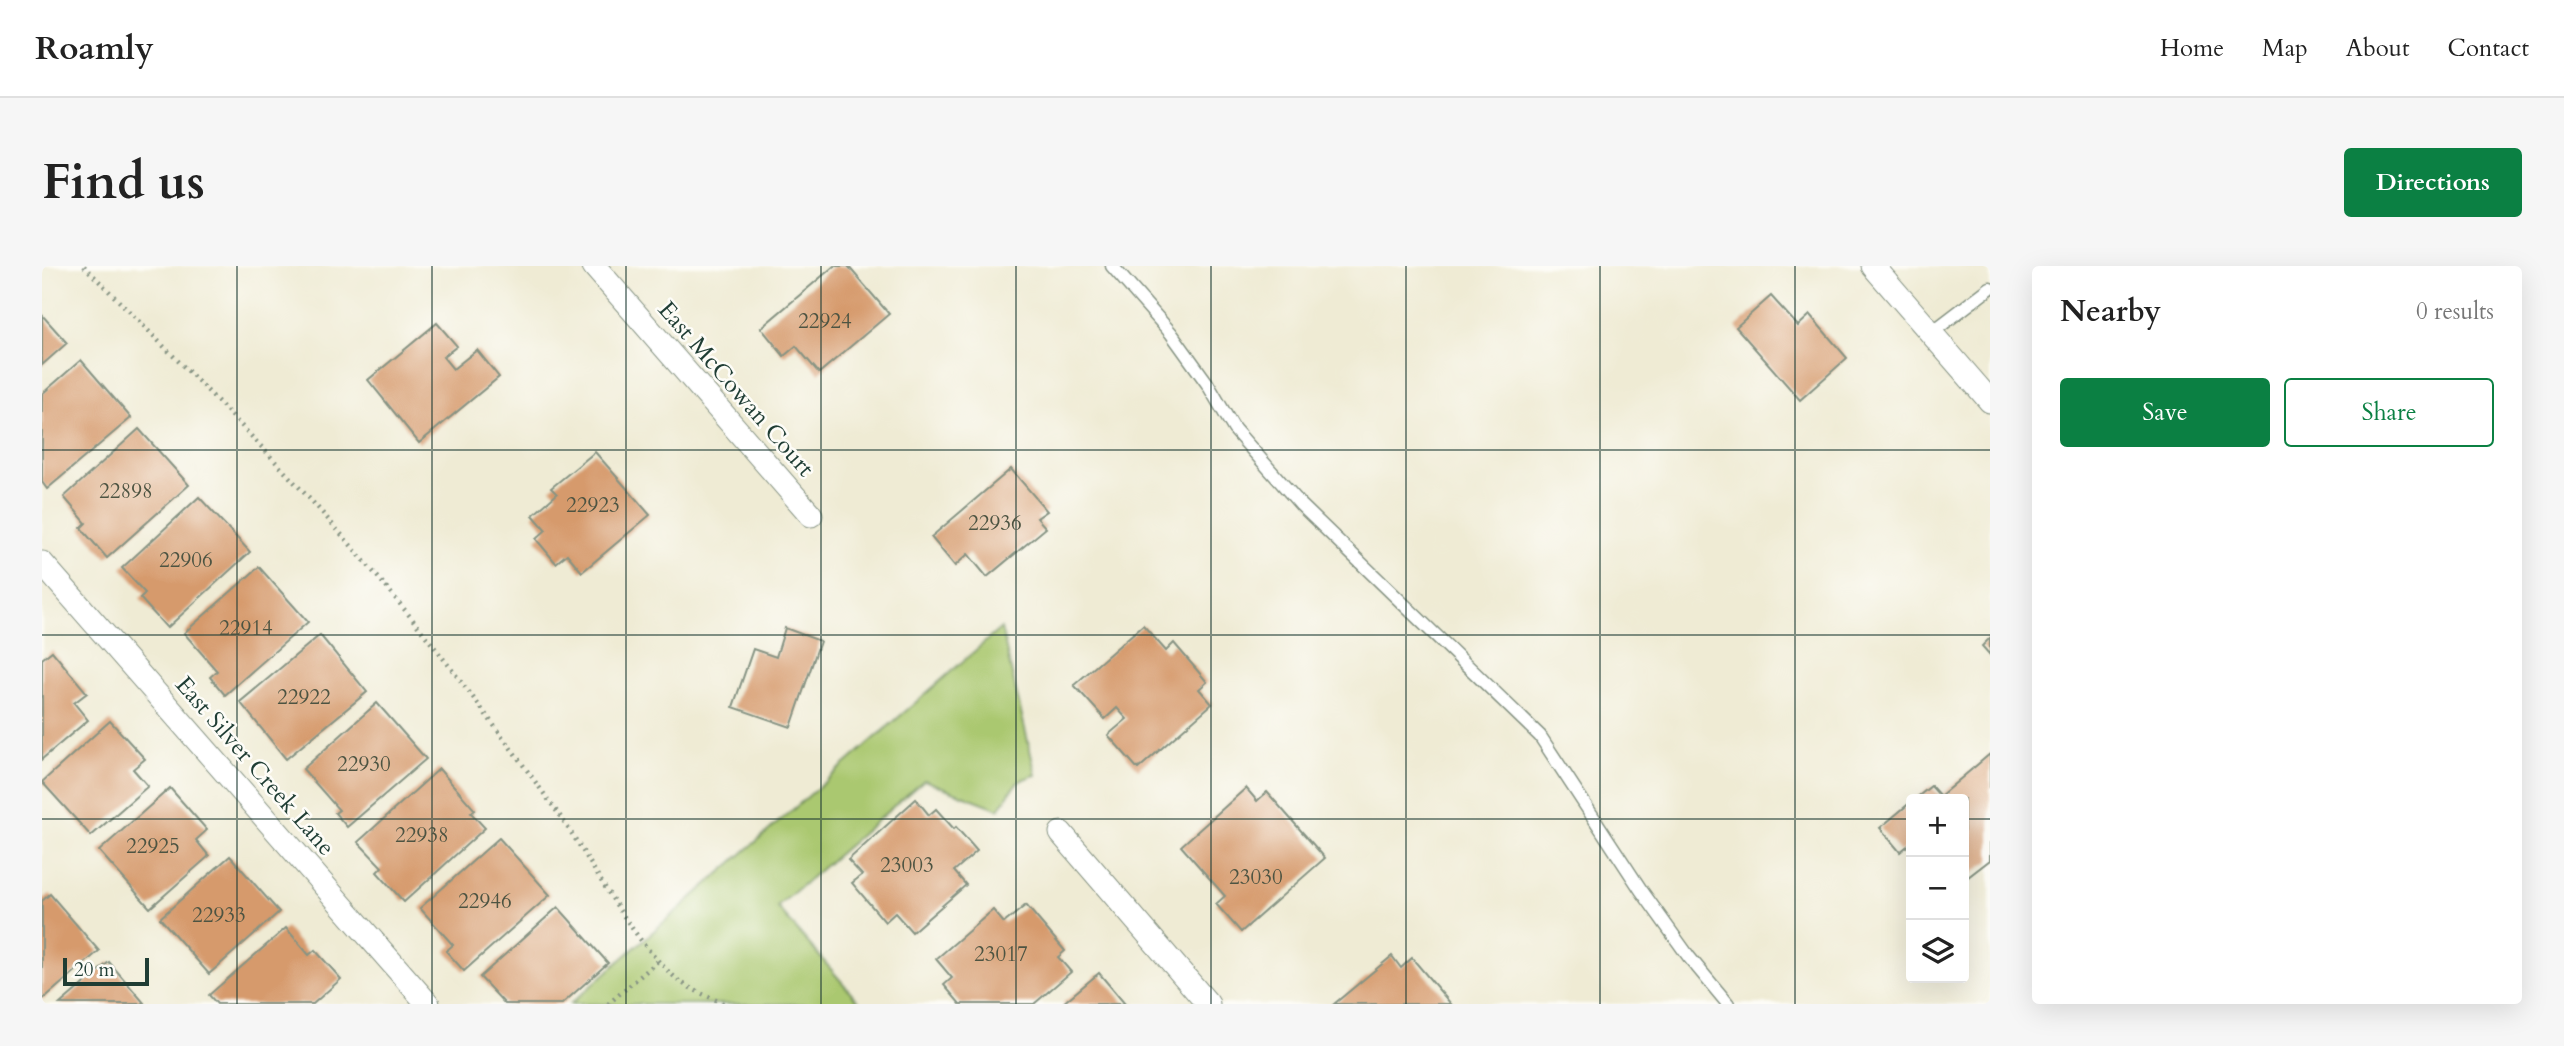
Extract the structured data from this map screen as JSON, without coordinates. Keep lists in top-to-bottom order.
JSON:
{
  "streets": {
    "street": ["East McCowan Court", "East Silver Creek Lane"]
  },
  "house_numbers": [
    "22924",
    "22898",
    "22923",
    "22936",
    "22906",
    "22914",
    "22922",
    "22930",
    "22938",
    "22925",
    "23003",
    "23030",
    "22946",
    "22933",
    "23017"
  ],
  "scale_bar": "20 m",
  "page": {
    "header": "Roamly",
    "nav": [
      "Home",
      "Map",
      "About",
      "Contact"
    ],
    "buttons": [
      "Directions",
      ["Save", "Share"]
    ],
    "title": "Find us",
    "heading": ["Nearby", "0 results"],
    "map_buttons": ["+", "−"],
    "scale": "20 m"
  }
}
